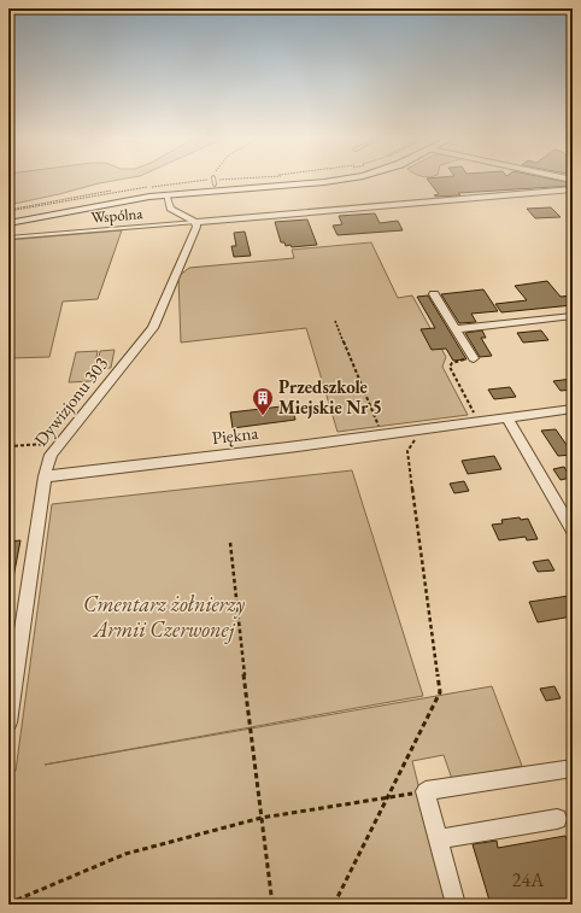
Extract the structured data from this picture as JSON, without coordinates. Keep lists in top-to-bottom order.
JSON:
{
  "streets": {
    "street": ["Wspólna", "Dywizjonu 303", "Piękna"]
  },
  "crossings": [
    ["Wspólna", "Dywizjonu 303"],
    ["Dywizjonu 303", "Piękna"]
  ],
  "parks": ["Cmentarz żołnierzy Armii Czerwonej"],
  "places": {
    "building": ["Przedszkole Miejskie Nr 5"]
  },
  "house_numbers": ["24A"]
}
